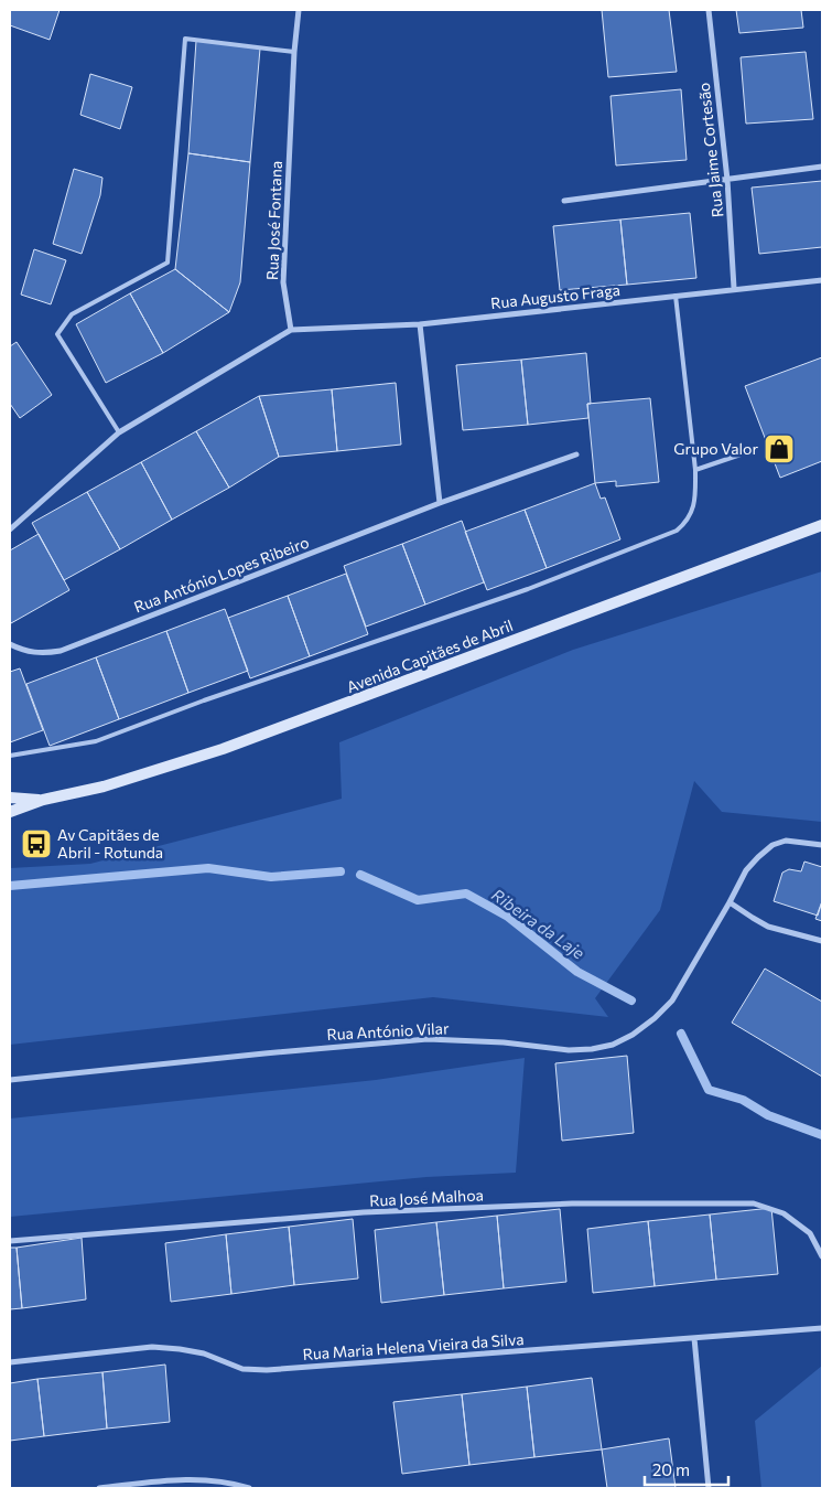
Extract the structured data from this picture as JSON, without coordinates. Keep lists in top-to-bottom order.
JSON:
{
  "streets": {
    "street": [
      "Rua Jaime Cortesão",
      "Rua José Fontana",
      "Rua Augusto Fraga",
      "Rua António Lopes Ribeiro",
      "Avenida Capitães de Abril",
      "Rua António Vilar",
      "Rua José Malhoa",
      "Rua Maria Helena Vieira da Silva"
    ]
  },
  "crossings": [
    ["Rua Jaime Cortesão", "Rua Augusto Fraga"],
    ["Rua José Fontana", "Rua Augusto Fraga"]
  ],
  "water": ["Ribeira da Laje"],
  "places": {
    "shop": ["Grupo Valor"],
    "bus stop": ["Av Capitães de Abril - Rotunda"]
  },
  "scale_bar": "20 m"
}
